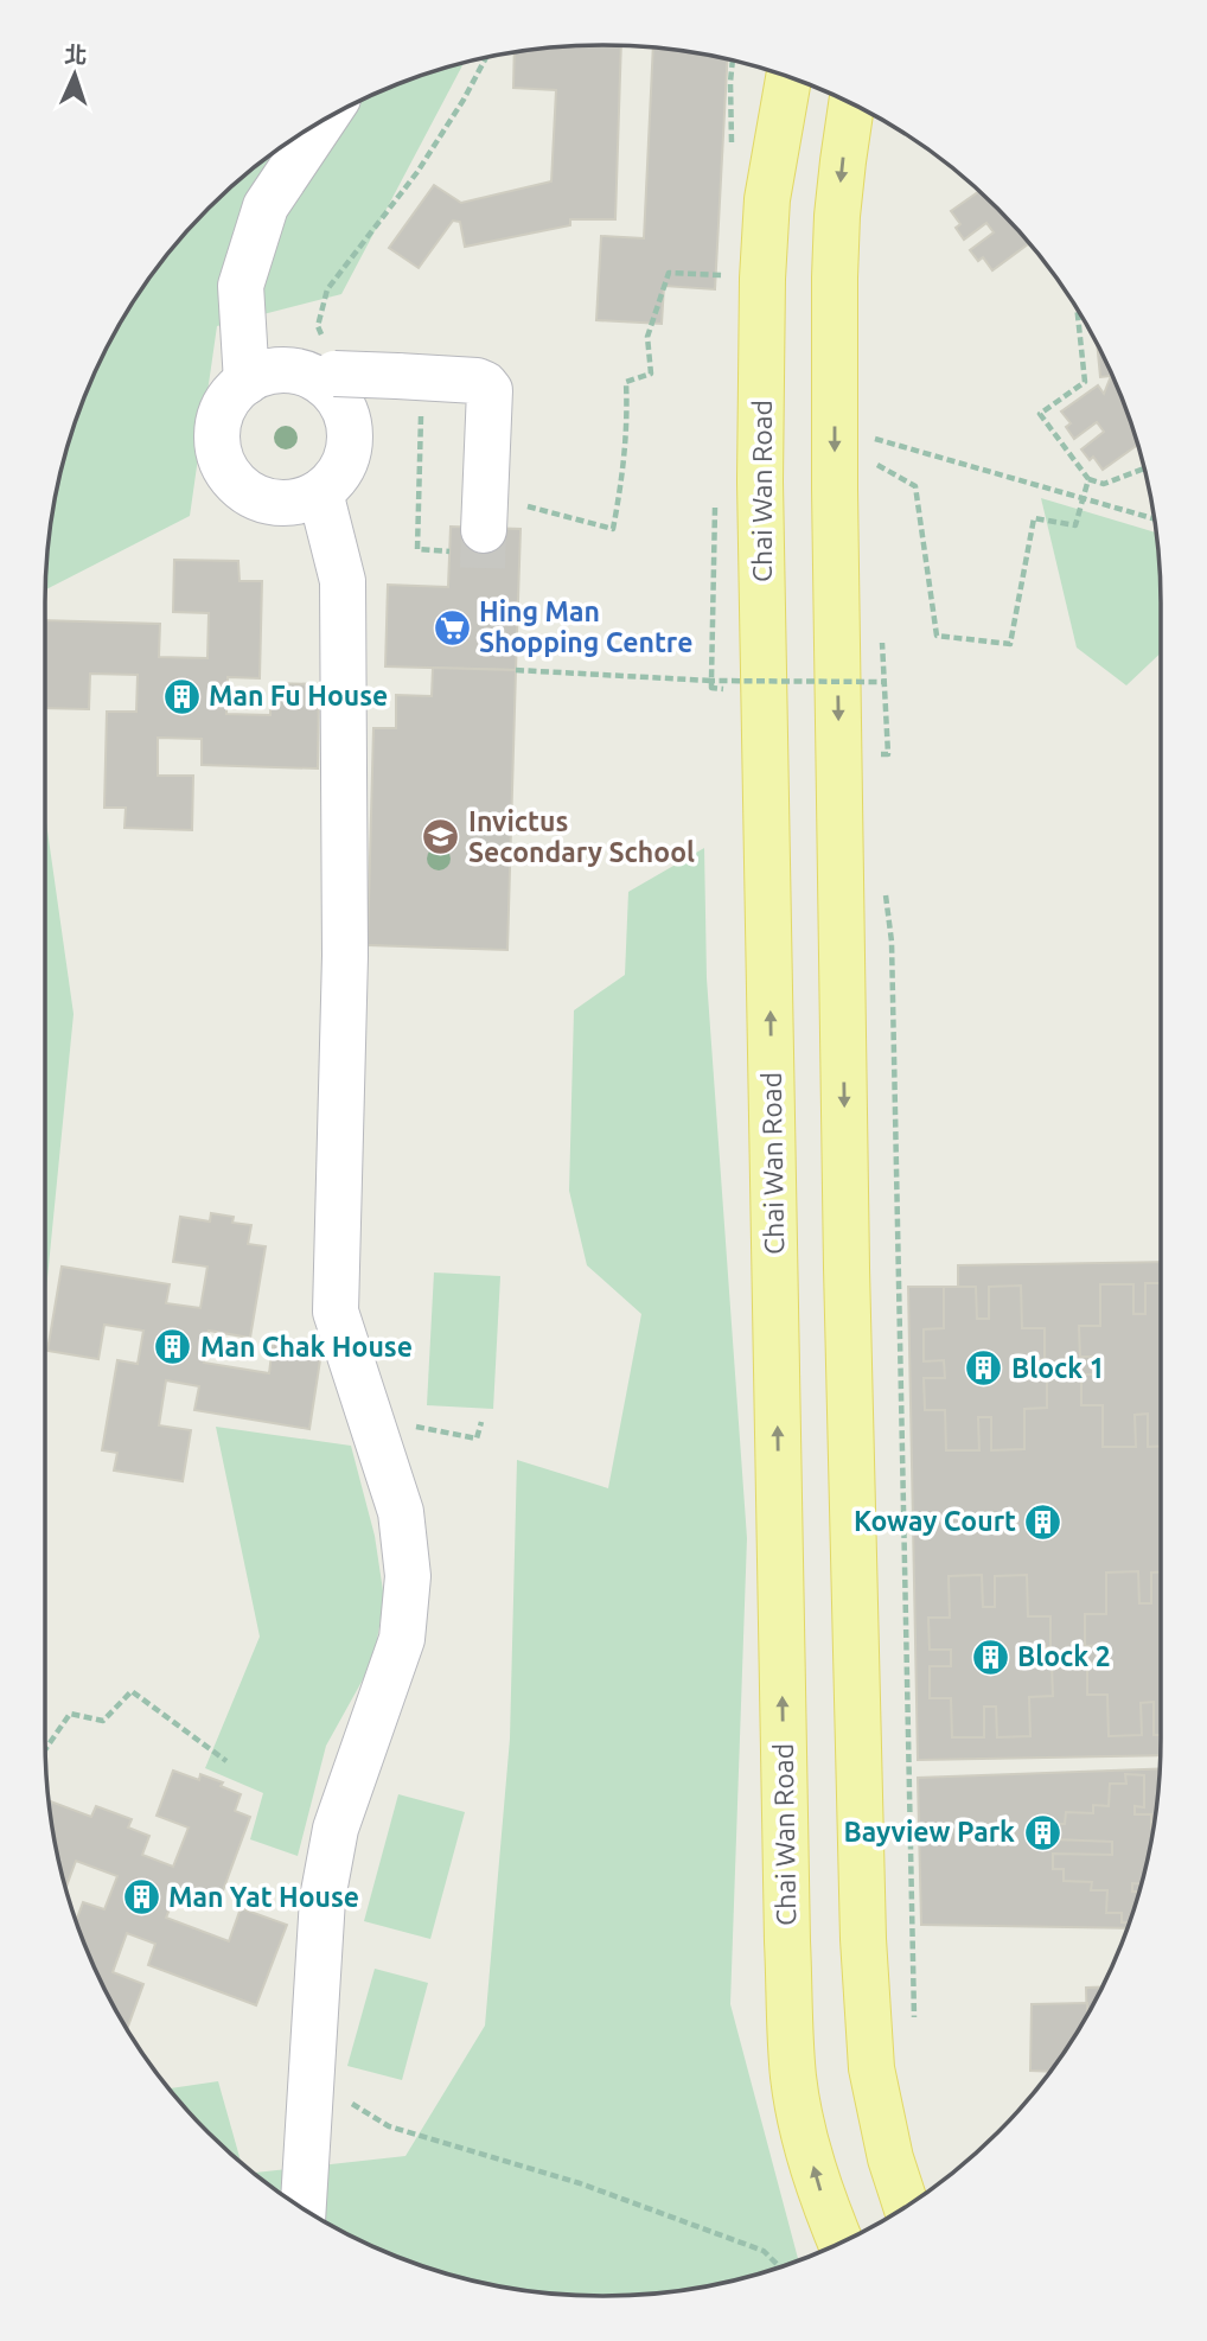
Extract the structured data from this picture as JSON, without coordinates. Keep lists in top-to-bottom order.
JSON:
{
  "streets": {
    "main road": ["Chai Wan Road"]
  },
  "places": {
    "supermarket": ["Hing Man Shopping Centre"],
    "building": [
      "Man Fu House",
      "Man Chak House",
      "Block 1",
      "Koway Court",
      "Block 2",
      "Bayview Park",
      "Man Yat House"
    ],
    "school or university": ["Invictus Secondary School"]
  },
  "north": "top"
}
